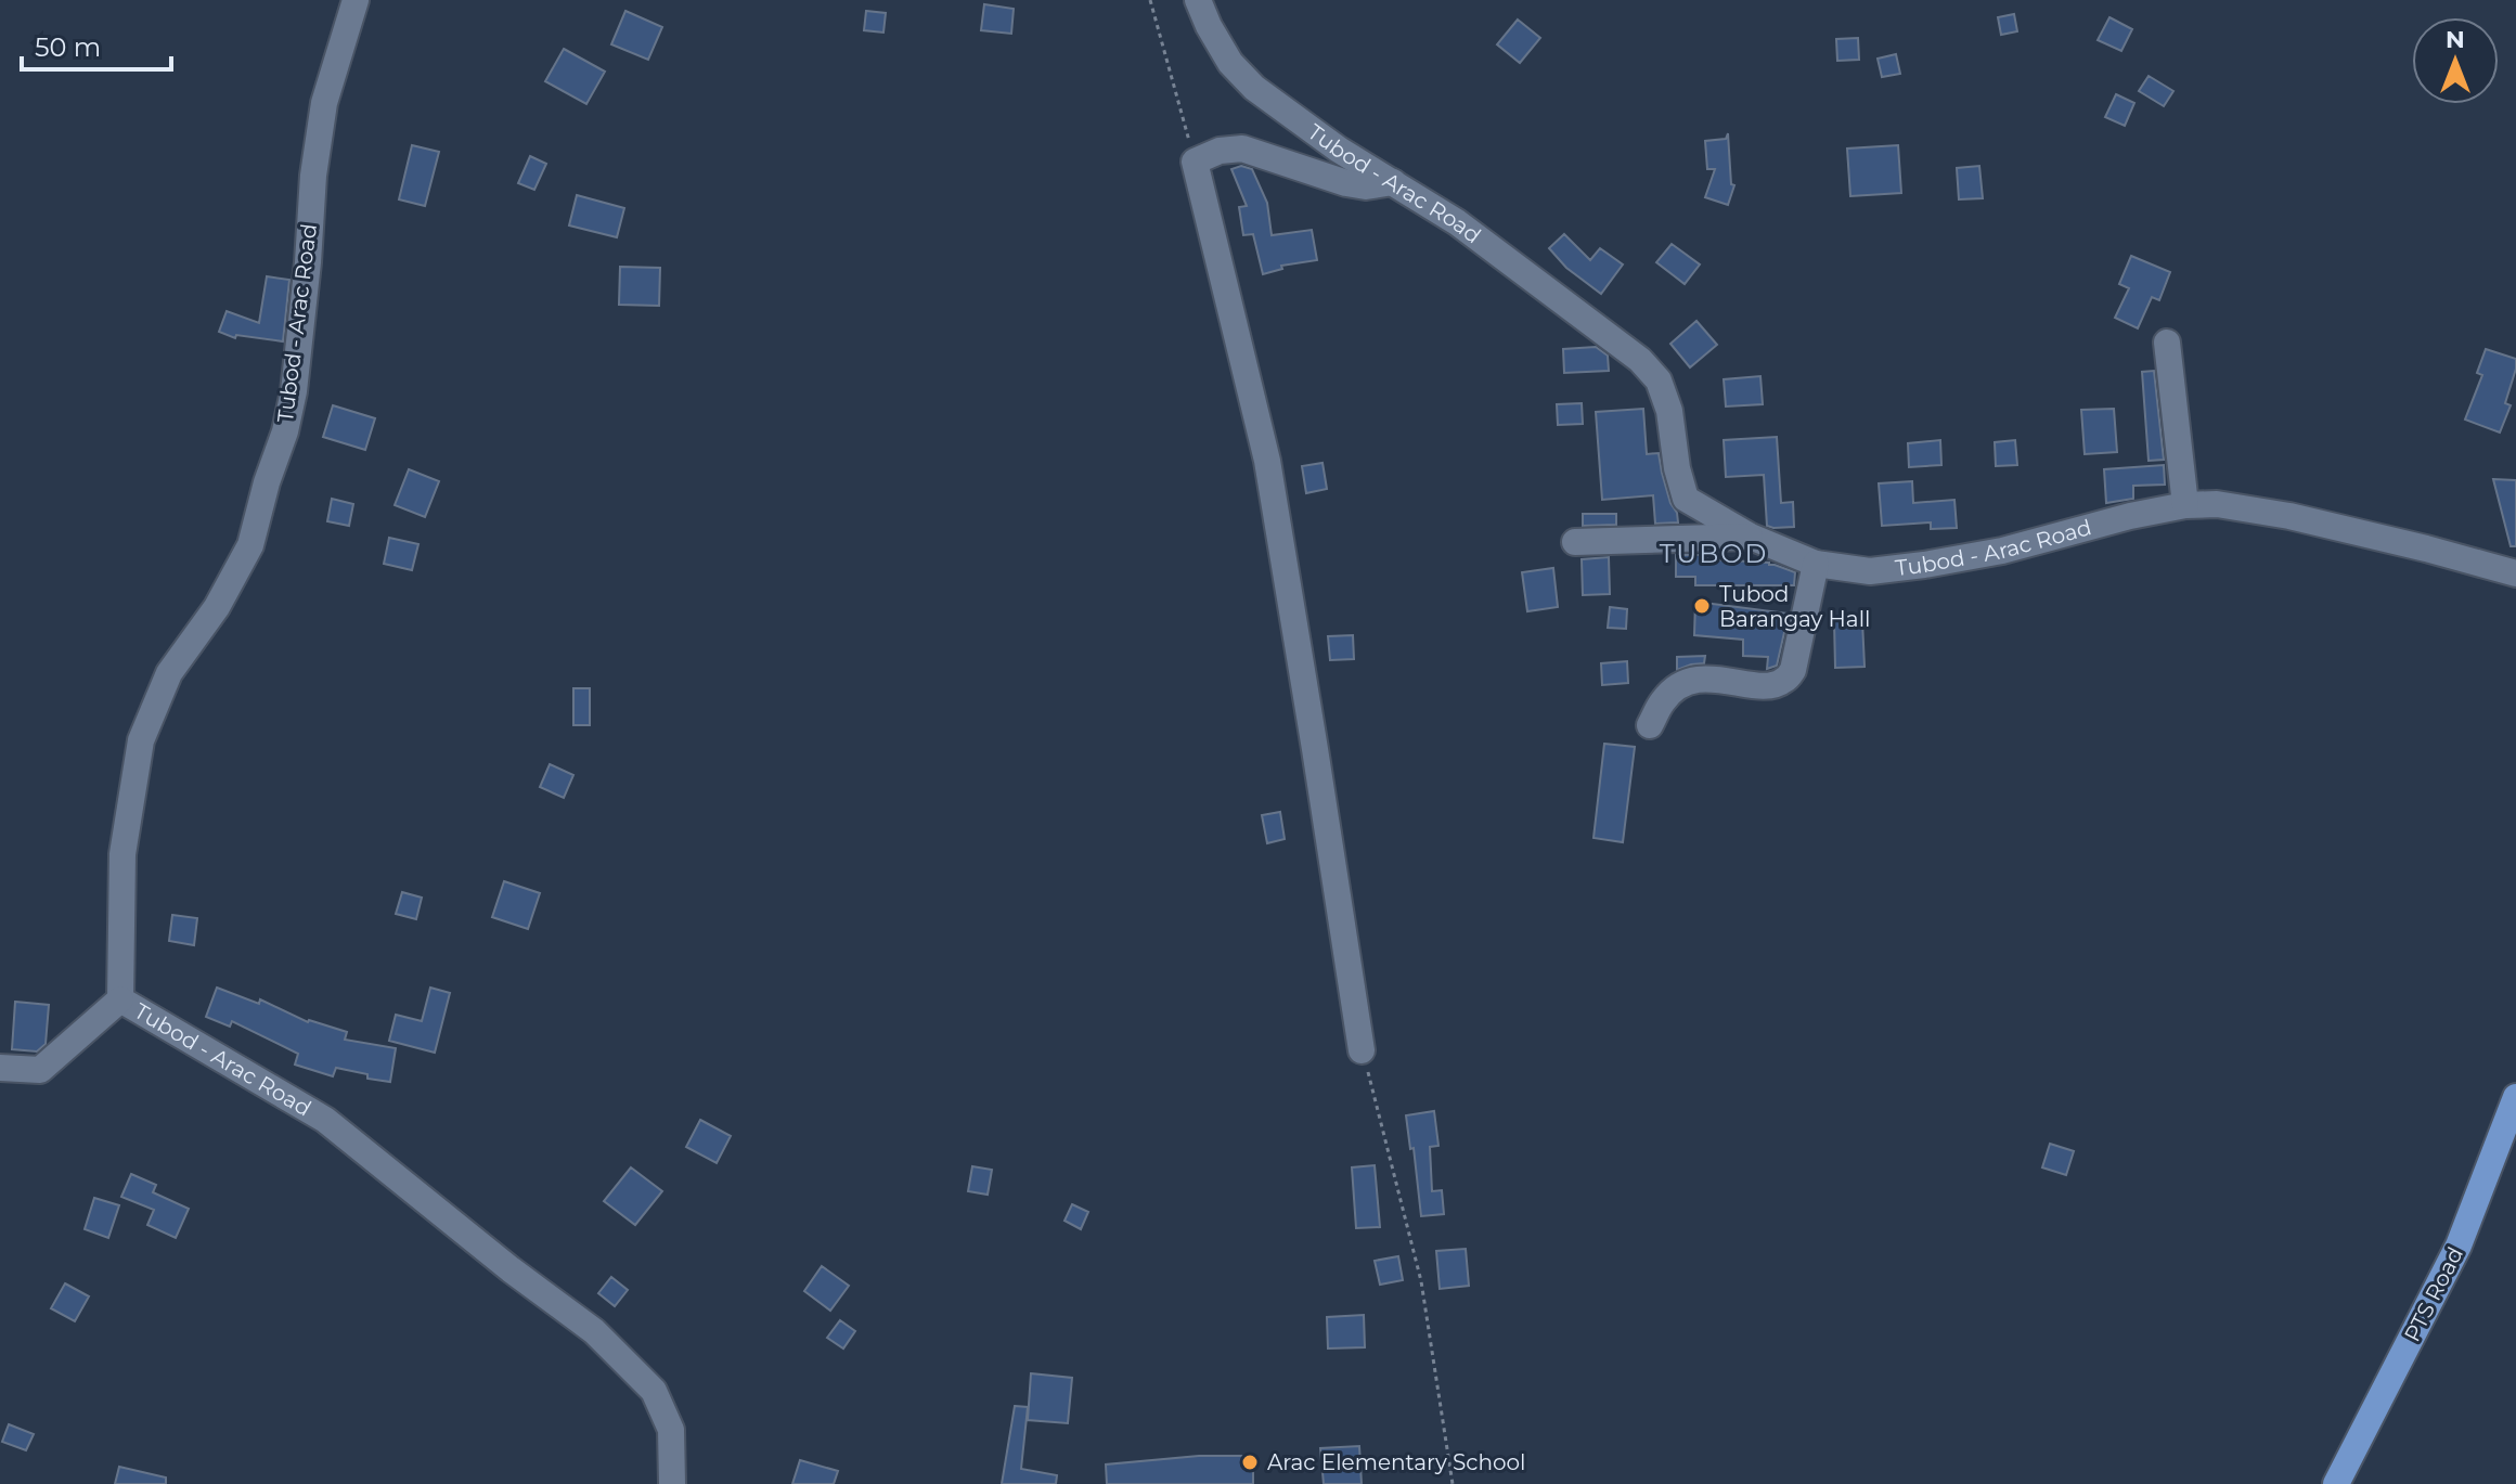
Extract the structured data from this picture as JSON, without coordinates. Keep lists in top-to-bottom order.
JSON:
{
  "streets": {
    "main road": ["PTS Road"],
    "street": ["Tubod - Arac Road"]
  },
  "districts": ["TUBOD"],
  "places": ["Tubod Barangay Hall", "Arac Elementary School"],
  "scale_bar": "50 m",
  "north": "top"
}
